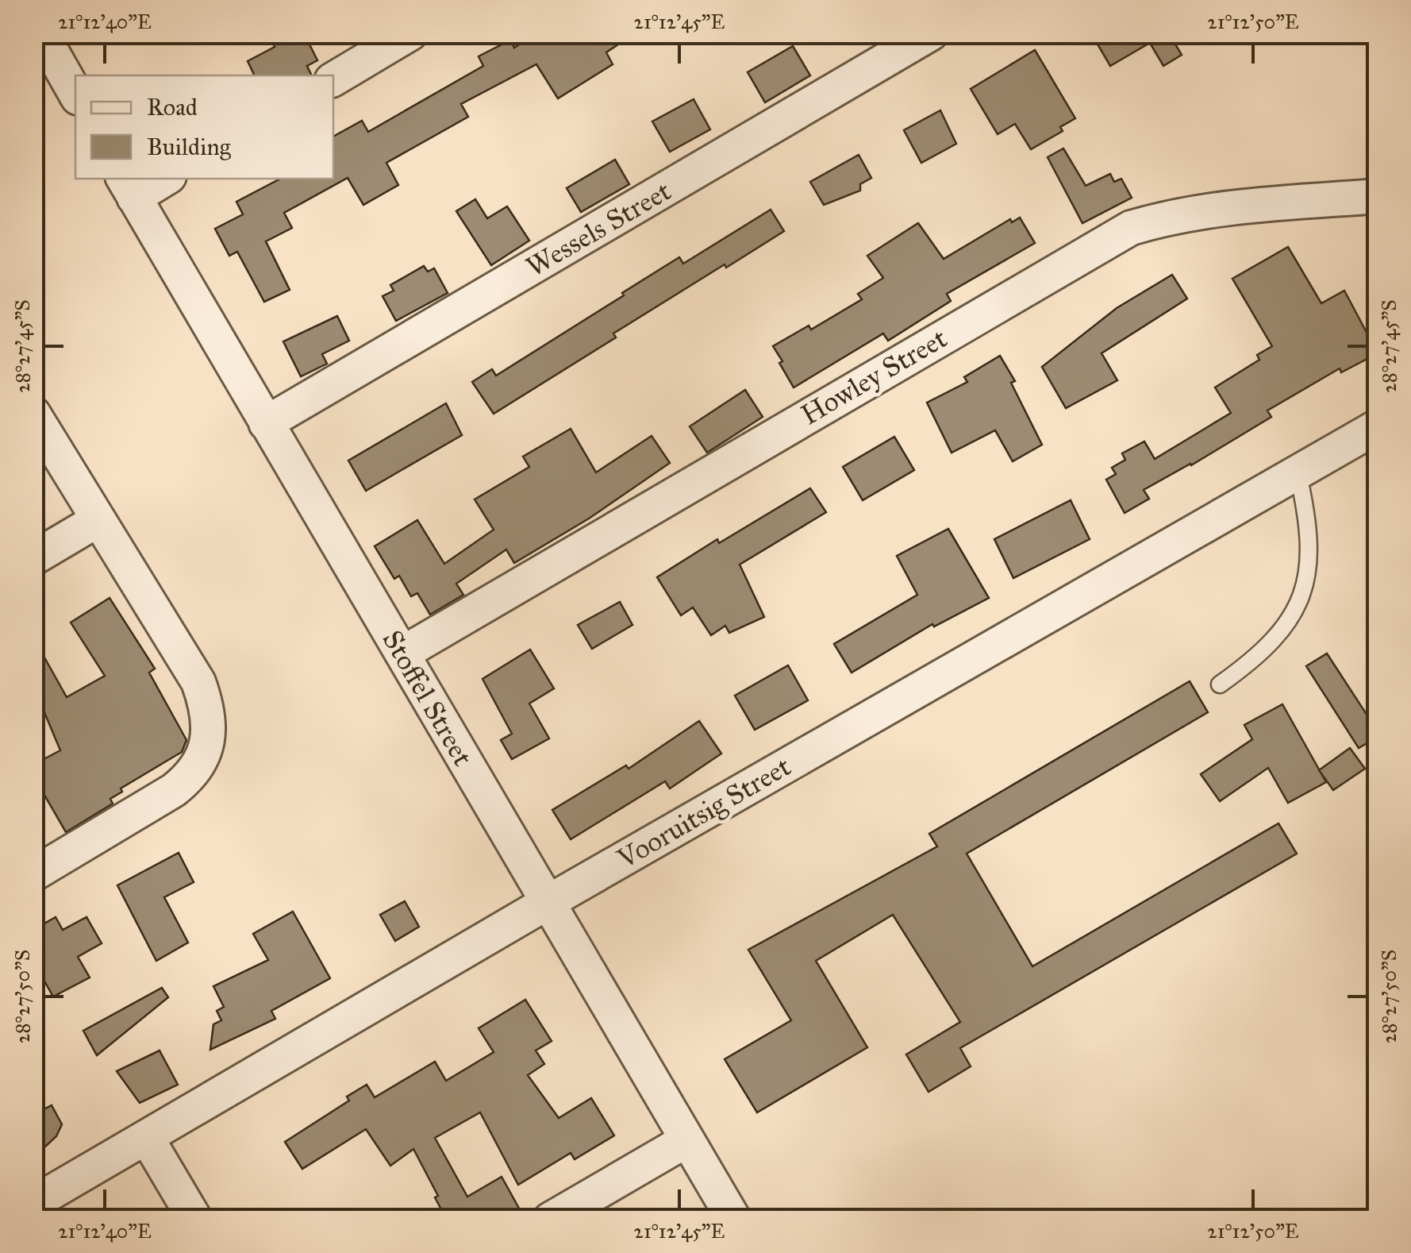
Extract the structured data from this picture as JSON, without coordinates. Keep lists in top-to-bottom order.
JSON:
{
  "streets": {
    "street": [
      "Wessels Street",
      "Howley Street",
      "Stoffel Street",
      "Vooruitsig Street"
    ]
  },
  "crossings": [
    ["Wessels Street", "Stoffel Street"],
    ["Howley Street", "Stoffel Street"],
    ["Stoffel Street", "Vooruitsig Street"]
  ],
  "legend": ["Road", "Building"],
  "coordinates": [
    "21°12'40\"E",
    "21°12'45\"E",
    "21°12'50\"E",
    "28°27'45\"S",
    "28°27'50\"S"
  ]
}
